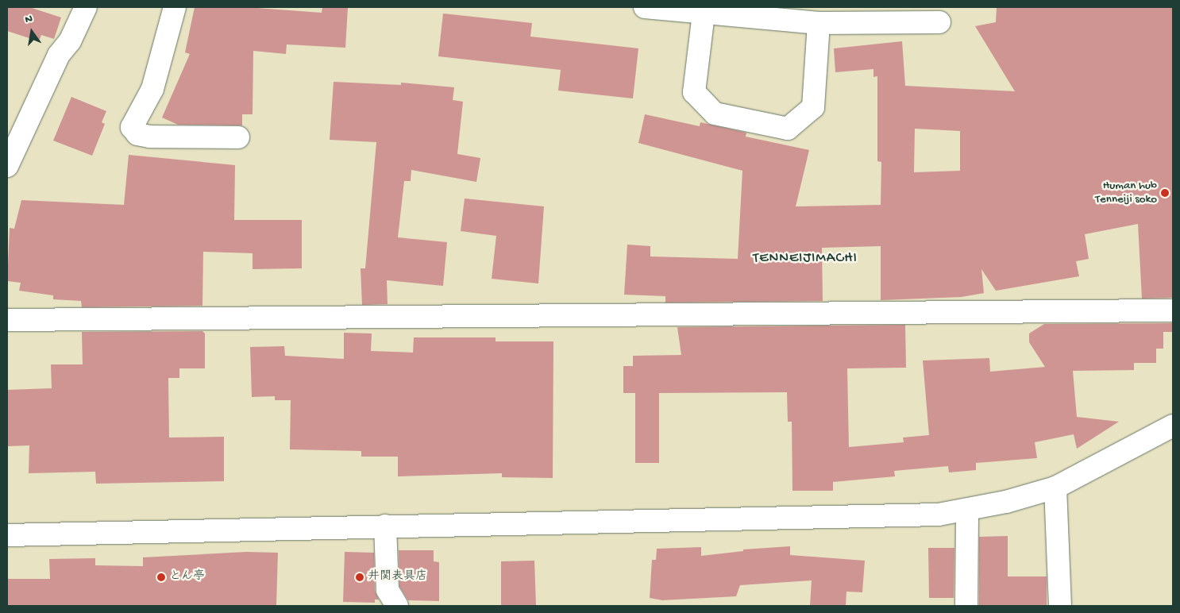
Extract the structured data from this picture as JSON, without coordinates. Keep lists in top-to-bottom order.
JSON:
{
  "districts": ["TENNEIJIMACHI"],
  "places": ["Human hub Tenneiji soko", "とん亭", "井関表具店"],
  "north": "top"
}
